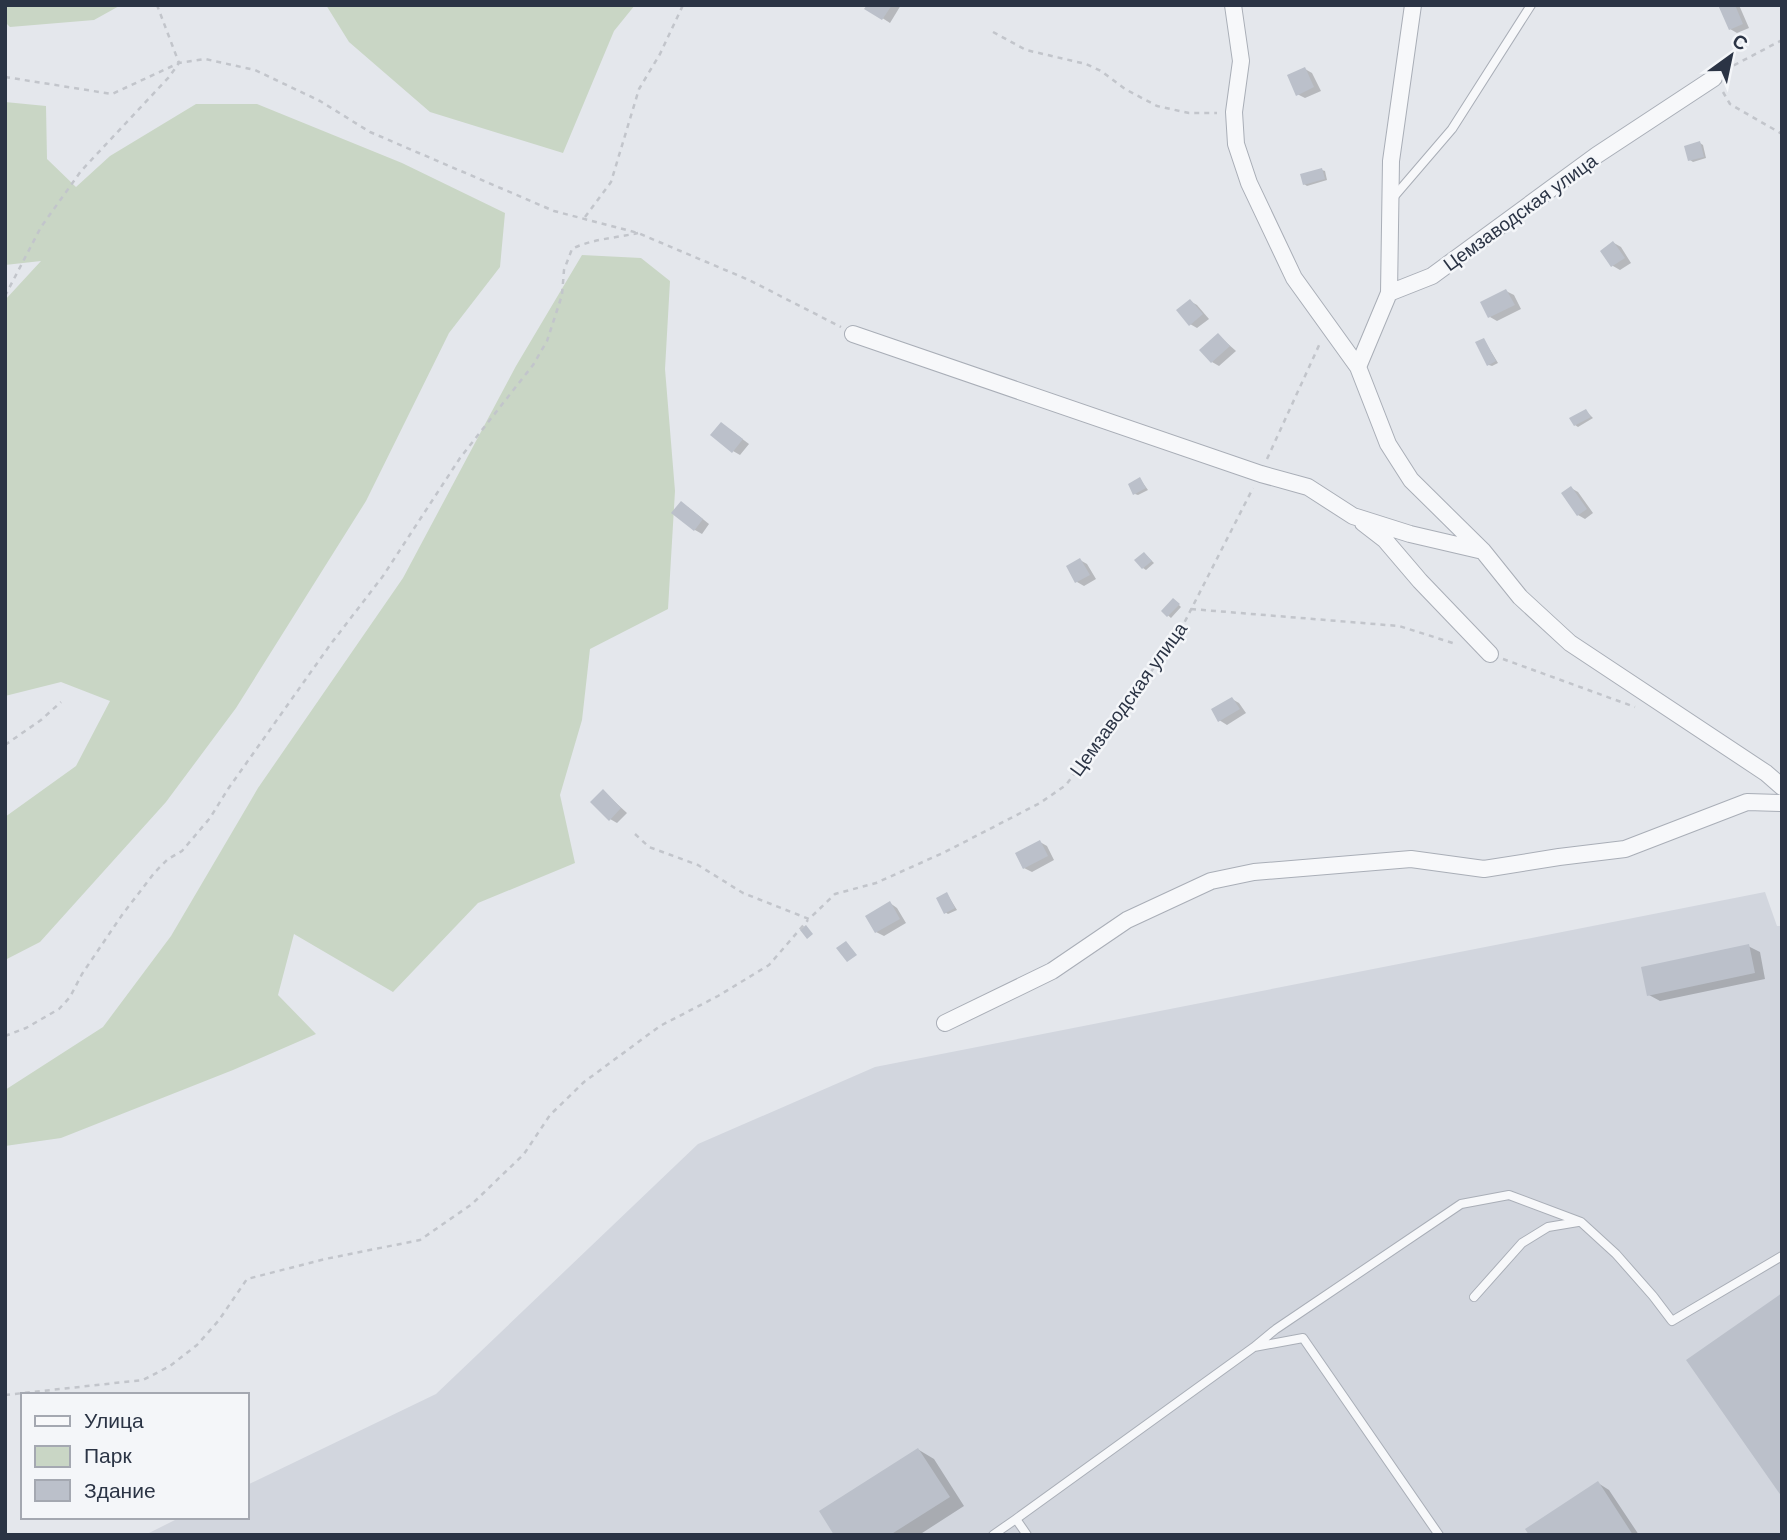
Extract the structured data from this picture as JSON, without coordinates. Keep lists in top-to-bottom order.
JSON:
{
  "streets": {
    "street": ["Цемзаводская улица"]
  },
  "legend": ["Улица", "Парк", "Здание"],
  "north": "top right"
}
